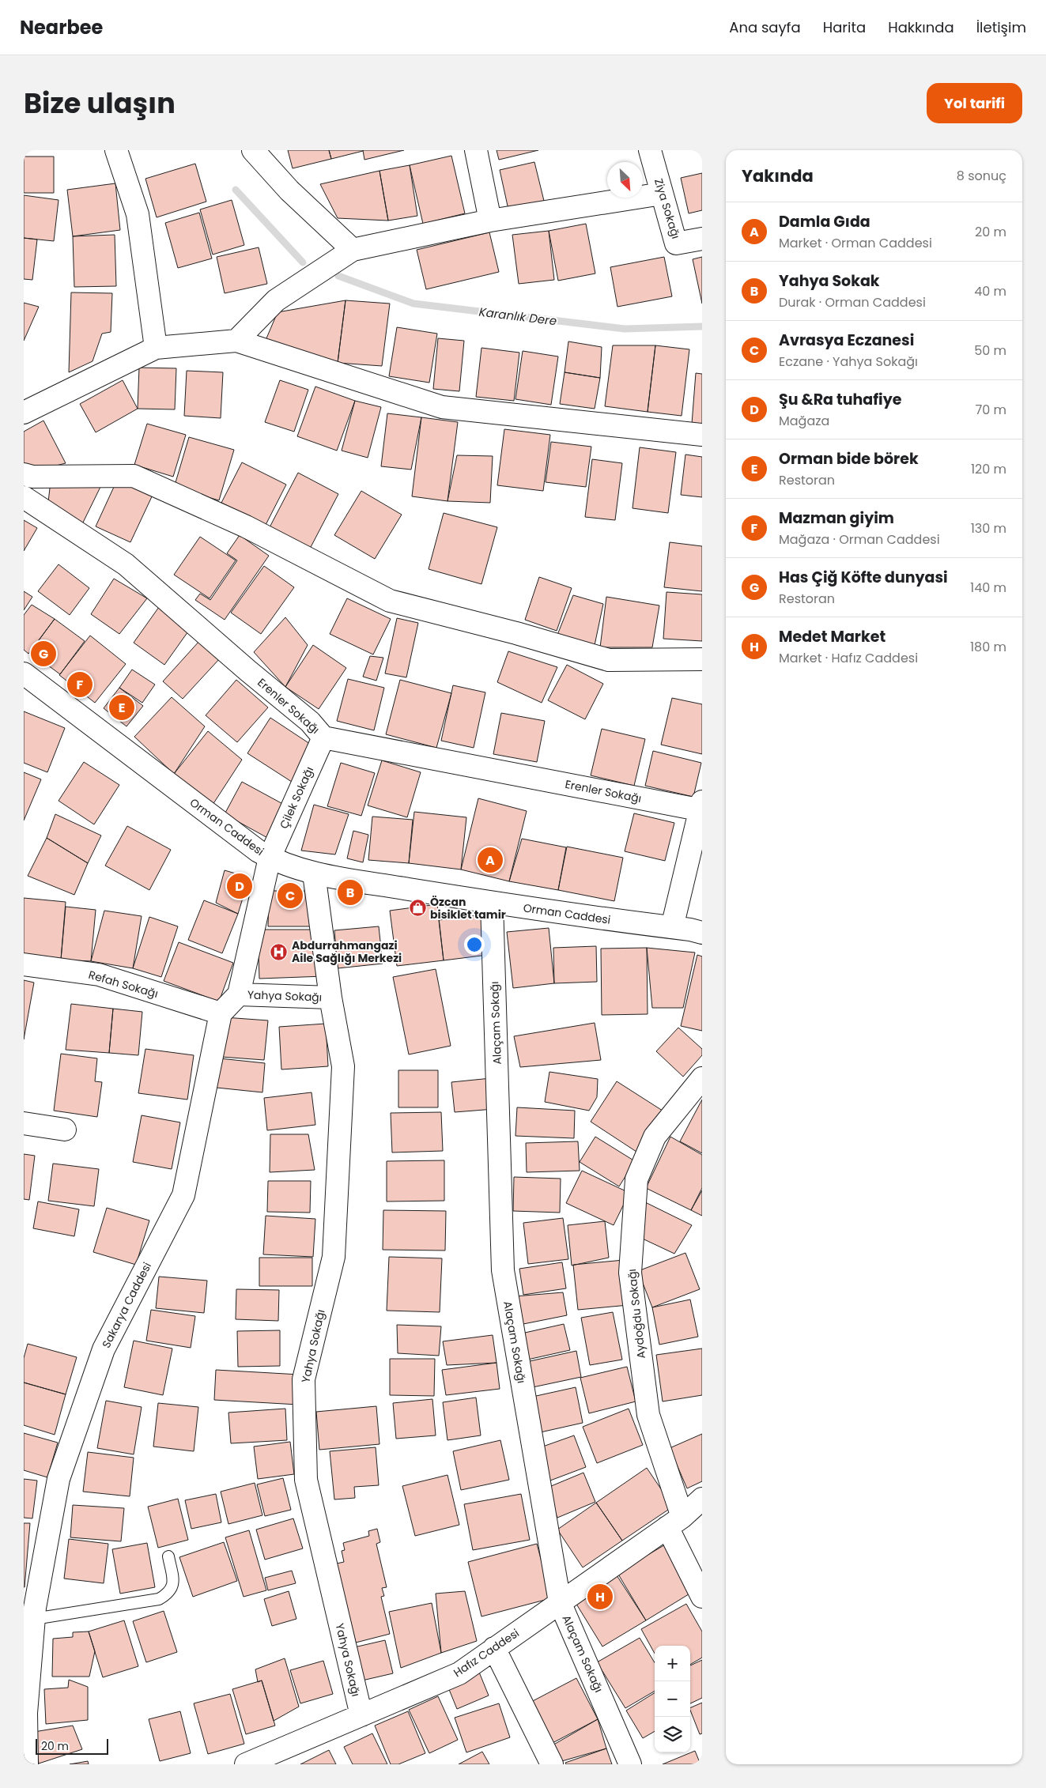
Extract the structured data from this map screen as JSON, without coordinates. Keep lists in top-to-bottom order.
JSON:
{
  "streets": {
    "street": [
      "Ziya Sokağı",
      "Erenler Sokağı",
      "Çilek Sokağı",
      "Orman Caddesi",
      "Refah Sokağı",
      "Yahya Sokağı",
      "Alaçam Sokağı",
      "Sakarya Caddesi",
      "Aydoğdu Sokağı",
      "Hafız Caddesi"
    ]
  },
  "crossings": [
    ["Erenler Sokağı", "Çilek Sokağı"],
    ["Çilek Sokağı", "Orman Caddesi"],
    ["Orman Caddesi", "Yahya Sokağı"],
    ["Orman Caddesi", "Alaçam Sokağı"],
    ["Refah Sokağı", "Sakarya Caddesi"],
    ["Yahya Sokağı", "Hafız Caddesi"],
    ["Alaçam Sokağı", "Hafız Caddesi"],
    ["Aydoğdu Sokağı", "Hafız Caddesi"]
  ],
  "water": ["Karanlık Dere"],
  "places": {
    "shop": ["Özcan bisiklet tamir"],
    "hospital": ["Abdurrahmangazi Aile Sağlığı Merkezi"]
  },
  "scale_bar": "20 m",
  "north": "bottom right",
  "page": {
    "header": "Nearbee",
    "nav": [
      "Ana sayfa",
      "Harita",
      "Hakkında",
      "İletişim"
    ],
    "title": "Bize ulaşın",
    "buttons": "Yol tarifi",
    "heading": ["Yakında", "8 sonuç"],
    "list": [
      {
        "mark": "A",
        "name": "Damla Gıda",
        "note": "Market · Orman Caddesi",
        "value": "20 m"
      },
      {
        "mark": "B",
        "name": "Yahya Sokak",
        "note": "Durak · Orman Caddesi",
        "value": "40 m"
      },
      {
        "mark": "C",
        "name": "Avrasya Eczanesi",
        "note": "Eczane · Yahya Sokağı",
        "value": "50 m"
      },
      {
        "mark": "D",
        "name": "Şu &Ra tuhafiye",
        "note": "Mağaza",
        "value": "70 m"
      },
      {
        "mark": "E",
        "name": "Orman bide börek",
        "note": "Restoran",
        "value": "120 m"
      },
      {
        "mark": "F",
        "name": "Mazman giyim",
        "note": "Mağaza · Orman Caddesi",
        "value": "130 m"
      },
      {
        "mark": "G",
        "name": "Has Çiğ Köfte dunyasi",
        "note": "Restoran",
        "value": "140 m"
      },
      {
        "mark": "H",
        "name": "Medet Market",
        "note": "Market · Hafız Caddesi",
        "value": "180 m"
      }
    ],
    "pins": [
      "G",
      "F",
      "E",
      "A",
      "D",
      "B",
      "C",
      "H"
    ],
    "map_buttons": ["+", "−"],
    "scale": "20 m"
  }
}
